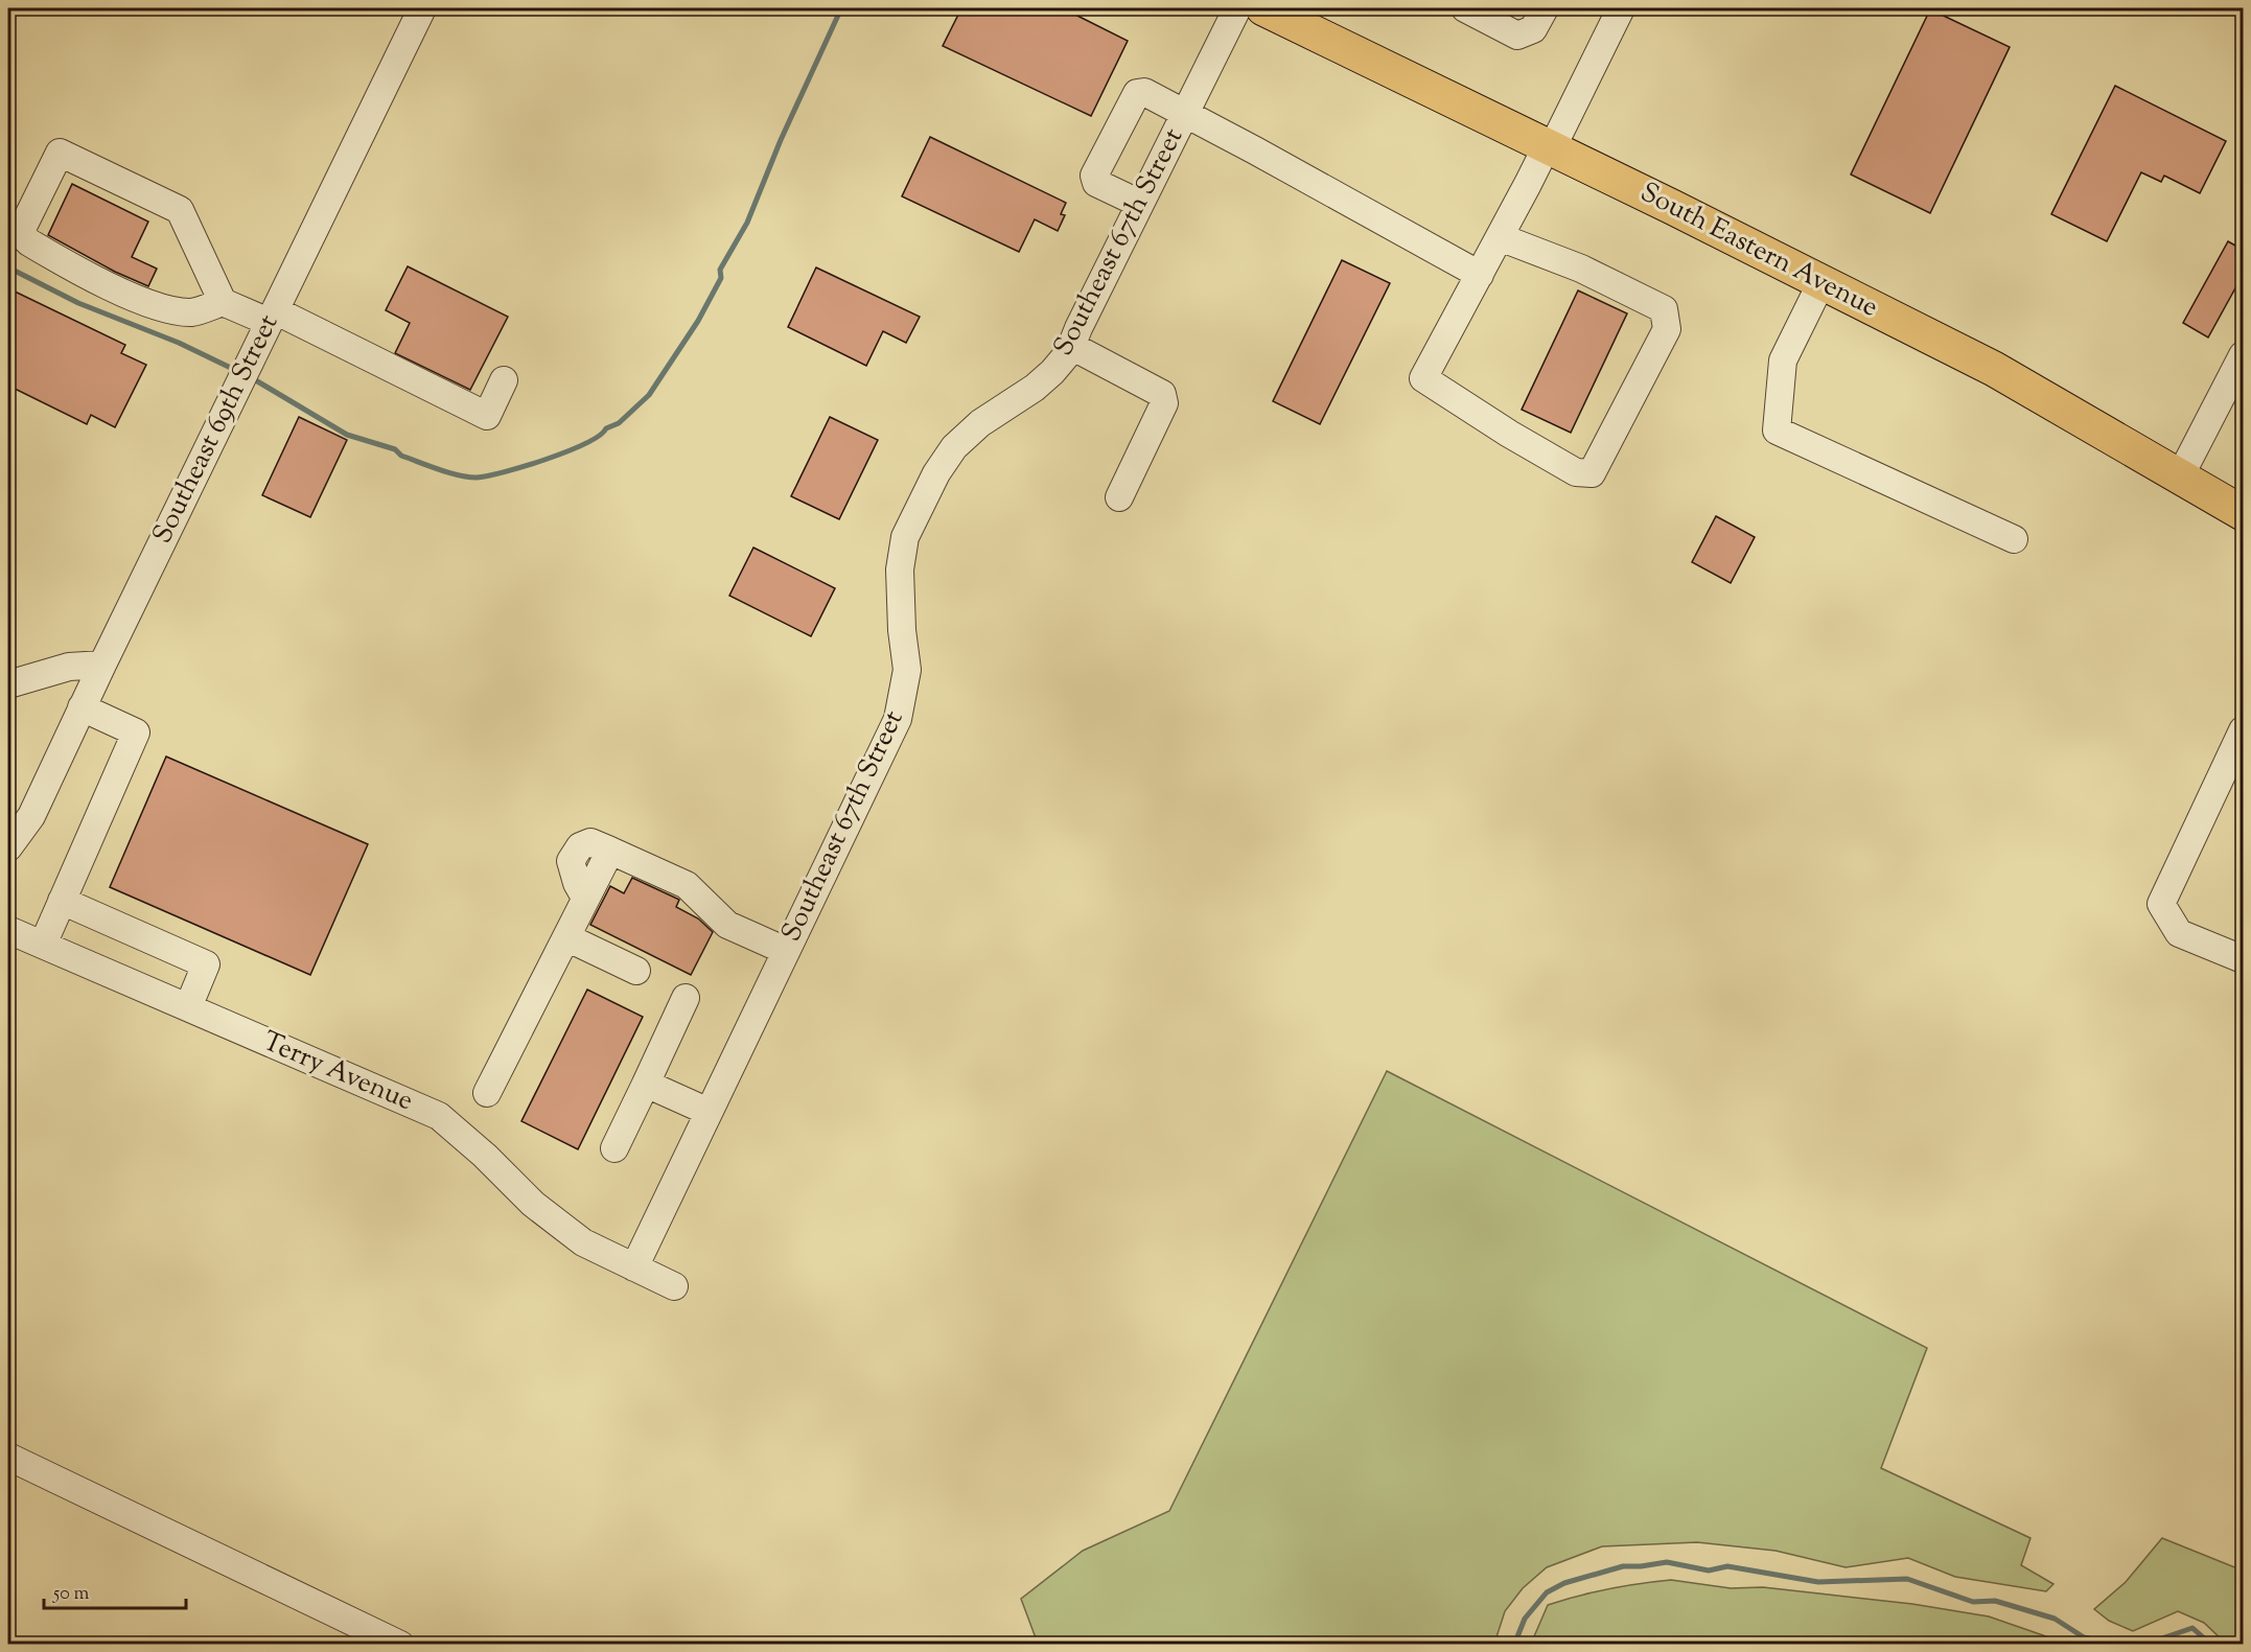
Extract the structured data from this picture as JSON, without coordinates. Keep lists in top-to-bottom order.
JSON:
{
  "streets": {
    "main road": ["South Eastern Avenue"],
    "street": ["Southeast 67th Street", "Southeast 69th Street", "Terry Avenue"]
  },
  "crossings": [
    ["Southeast 67th Street", "Terry Avenue"]
  ],
  "scale_bar": "50 m"
}
